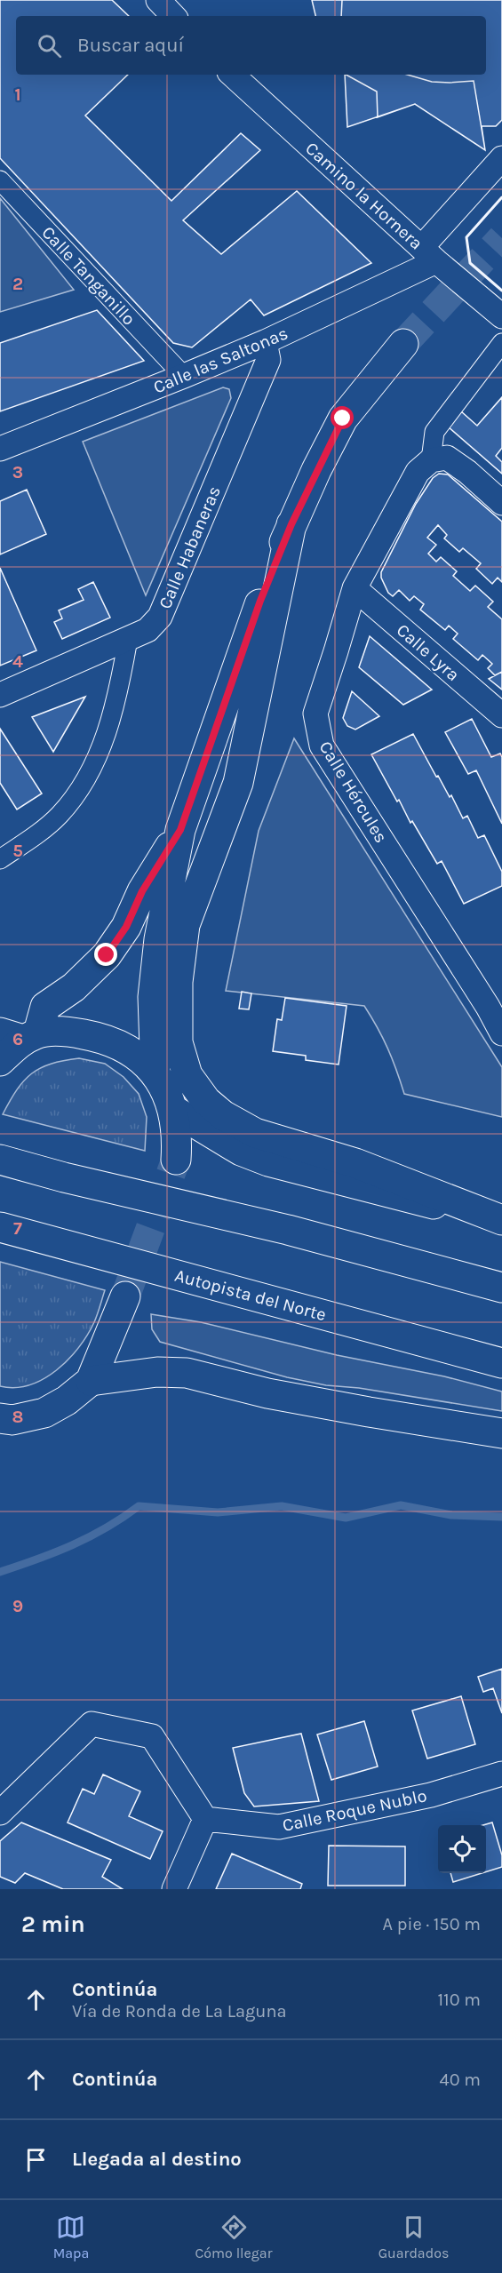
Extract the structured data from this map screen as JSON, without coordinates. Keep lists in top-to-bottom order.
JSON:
{
  "streets": {
    "main road": ["Autopista del Norte"],
    "street": [
      "Camino la Hornera",
      "Calle Tanganillo",
      "Calle las Saltonas",
      "Calle Habaneras",
      "Calle Lyra",
      "Calle Hércules",
      "Calle Roque Nublo"
    ]
  },
  "crossings": [
    ["Camino la Hornera", "Calle las Saltonas"],
    ["Calle las Saltonas", "Calle Habaneras"],
    ["Calle Lyra", "Calle Hércules"]
  ],
  "page": {
    "search": "Buscar aquí",
    "heading": ["2 min", "A pie · 150 m"],
    "list": [
      ["Continúa", "Vía de Ronda de La Laguna", "110 m"],
      ["Continúa", "40 m"],
      "Llegada al destino"
    ],
    "nav": ["Mapa", "Cómo llegar", "Guardados"]
  },
  "grid": {
    "rows": [
      "1",
      "2",
      "3",
      "4",
      "5",
      "6",
      "7",
      "8",
      "9"
    ]
  }
}
